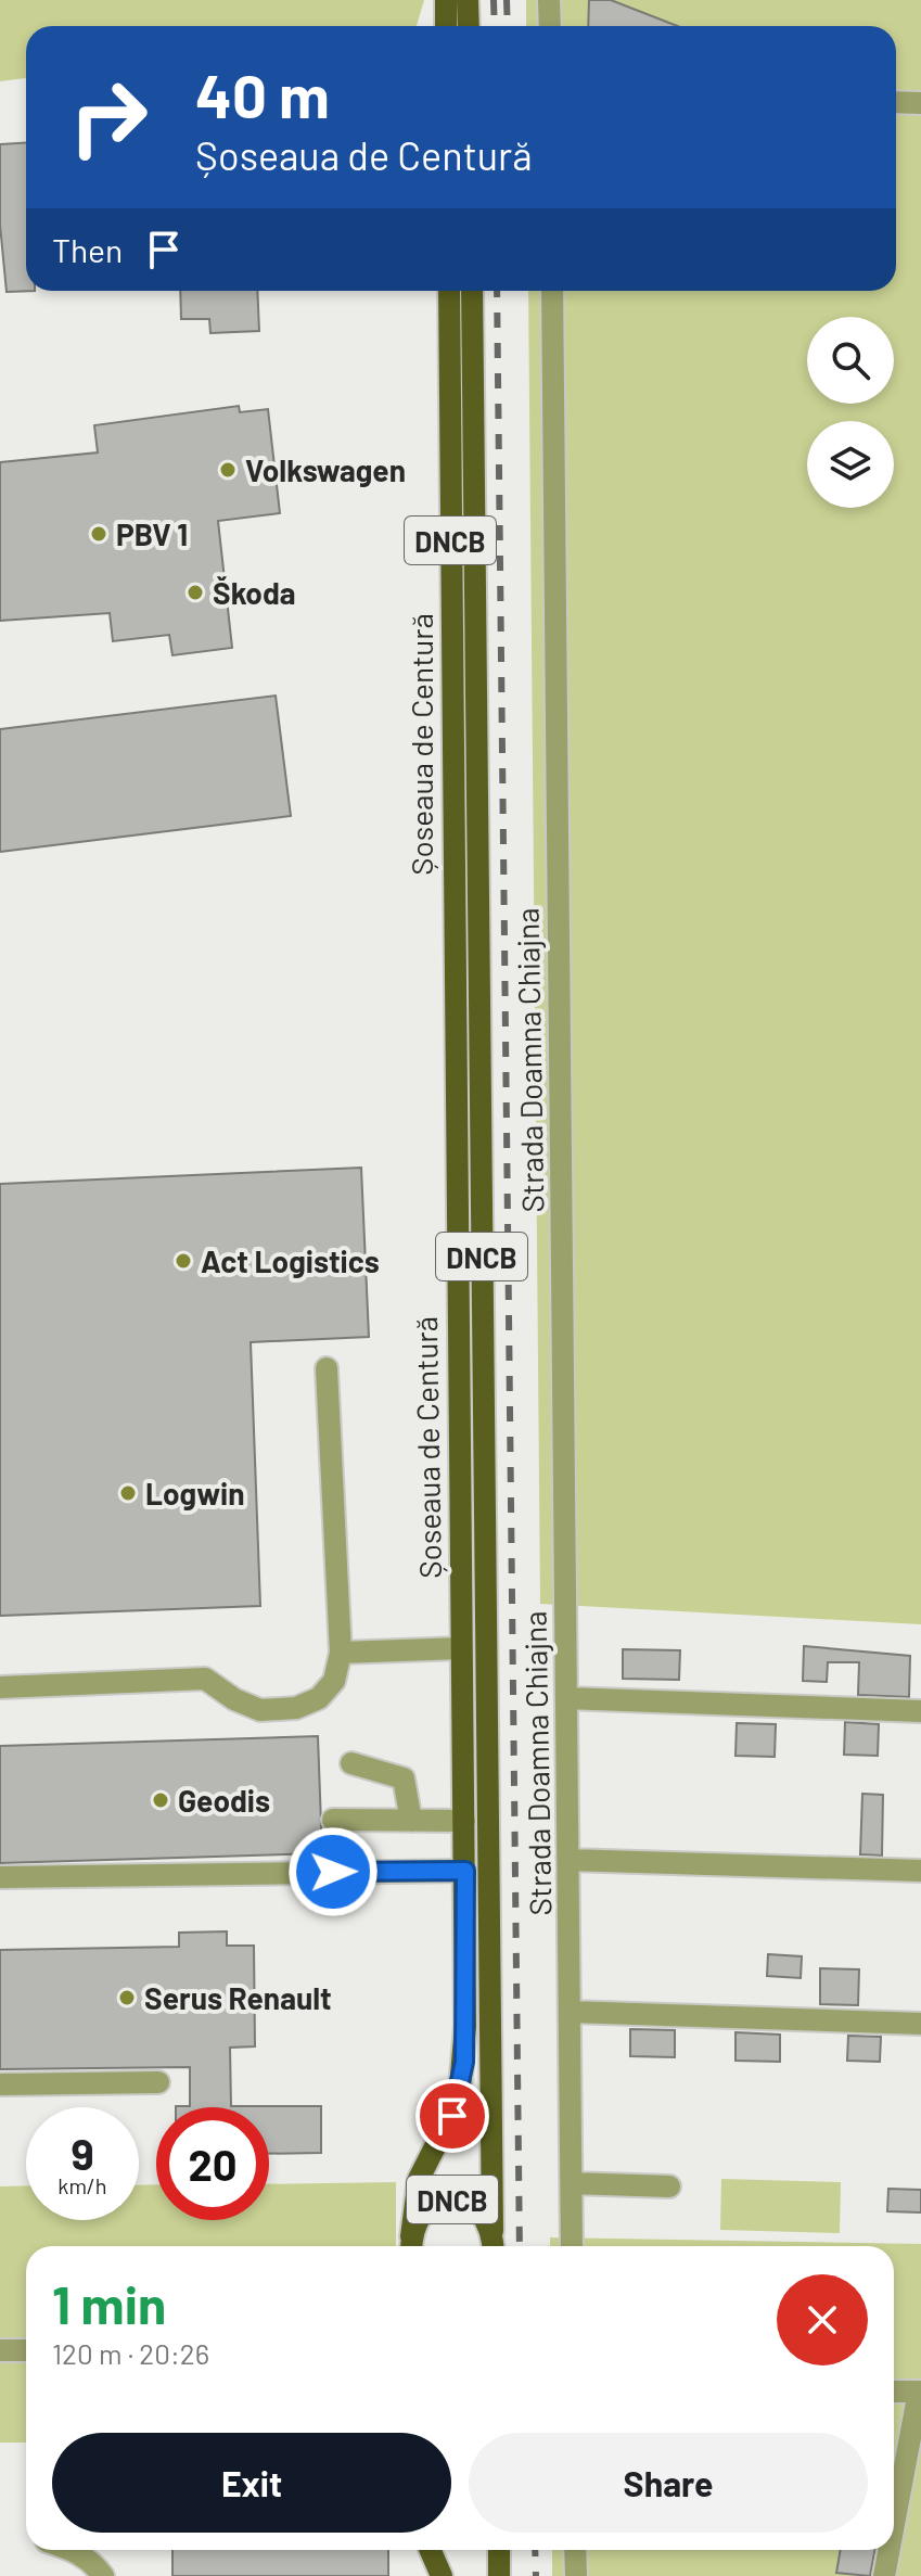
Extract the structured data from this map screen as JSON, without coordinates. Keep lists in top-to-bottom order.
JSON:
{
  "streets": {
    "main road": ["DNCB", "Șoseaua de Centură"],
    "street": ["Strada Doamna Chiajna"]
  },
  "crossings": [
    ["DNCB", "Șoseaua de Centură"]
  ],
  "places": [
    "Volkswagen",
    "PBV 1",
    "Škoda",
    "Act Logistics",
    "Logwin",
    "Geodis",
    "Serus Renault"
  ],
  "page": {
    "turn": ["40 m", "Șoseaua de Centură"],
    "then": "Then",
    "speed": "9 km/h",
    "limit": "20",
    "heading": ["1 min", "120 m · 20:26"],
    "buttons": ["Exit", "Share"]
  }
}
